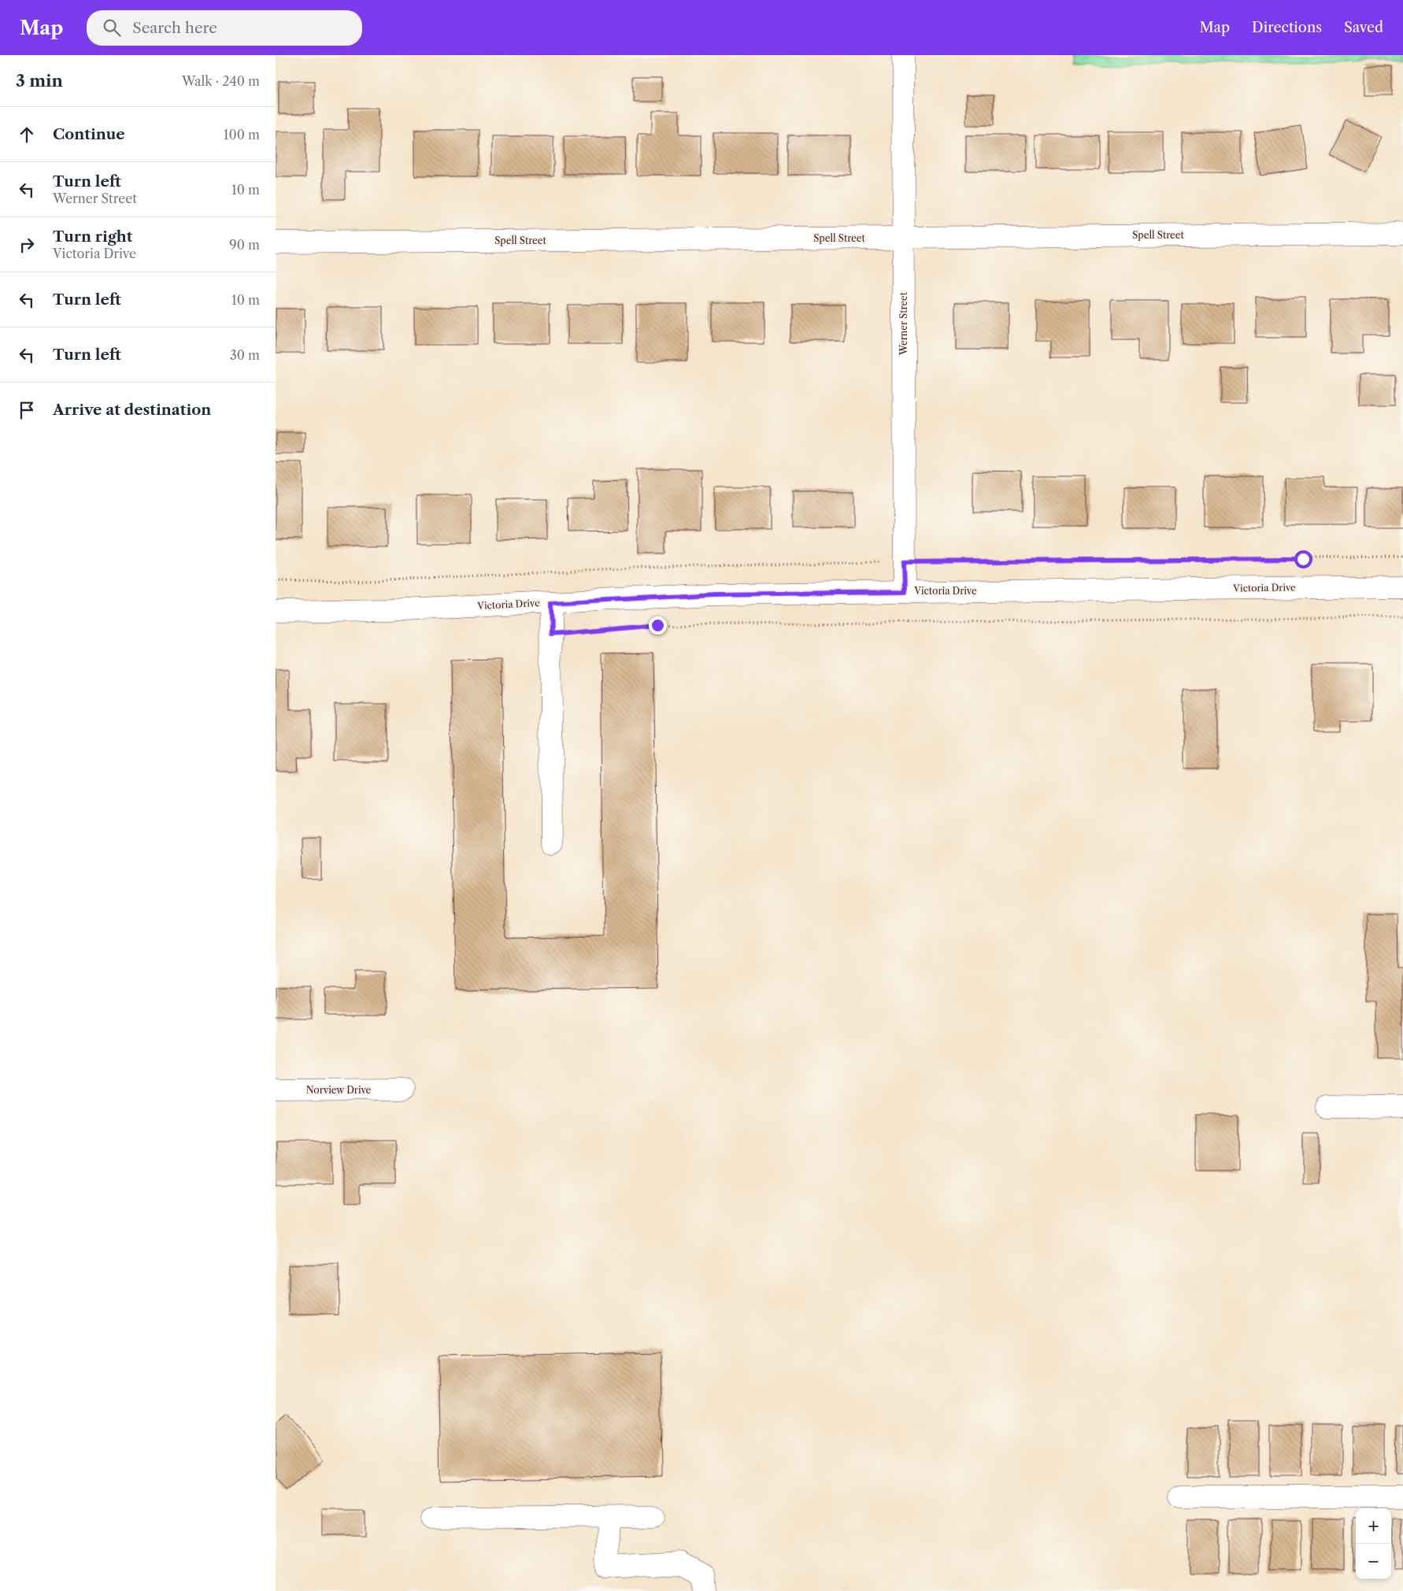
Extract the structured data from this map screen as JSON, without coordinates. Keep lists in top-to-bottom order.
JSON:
{
  "streets": {
    "street": [
      "Spell Street",
      "Werner Street",
      "Victoria Drive",
      "Norview Drive"
    ]
  },
  "crossings": [
    ["Spell Street", "Werner Street"],
    ["Werner Street", "Victoria Drive"]
  ],
  "page": {
    "header": "Map",
    "search": "Search here",
    "nav": ["Map", "Directions", "Saved"],
    "heading": ["3 min", "Walk · 240 m"],
    "list": [
      ["Continue", "100 m"],
      ["Turn left", "Werner Street", "10 m"],
      ["Turn right", "Victoria Drive", "90 m"],
      ["Turn left", "10 m"],
      ["Turn left", "30 m"],
      "Arrive at destination"
    ],
    "map_buttons": ["+", "−"]
  }
}
